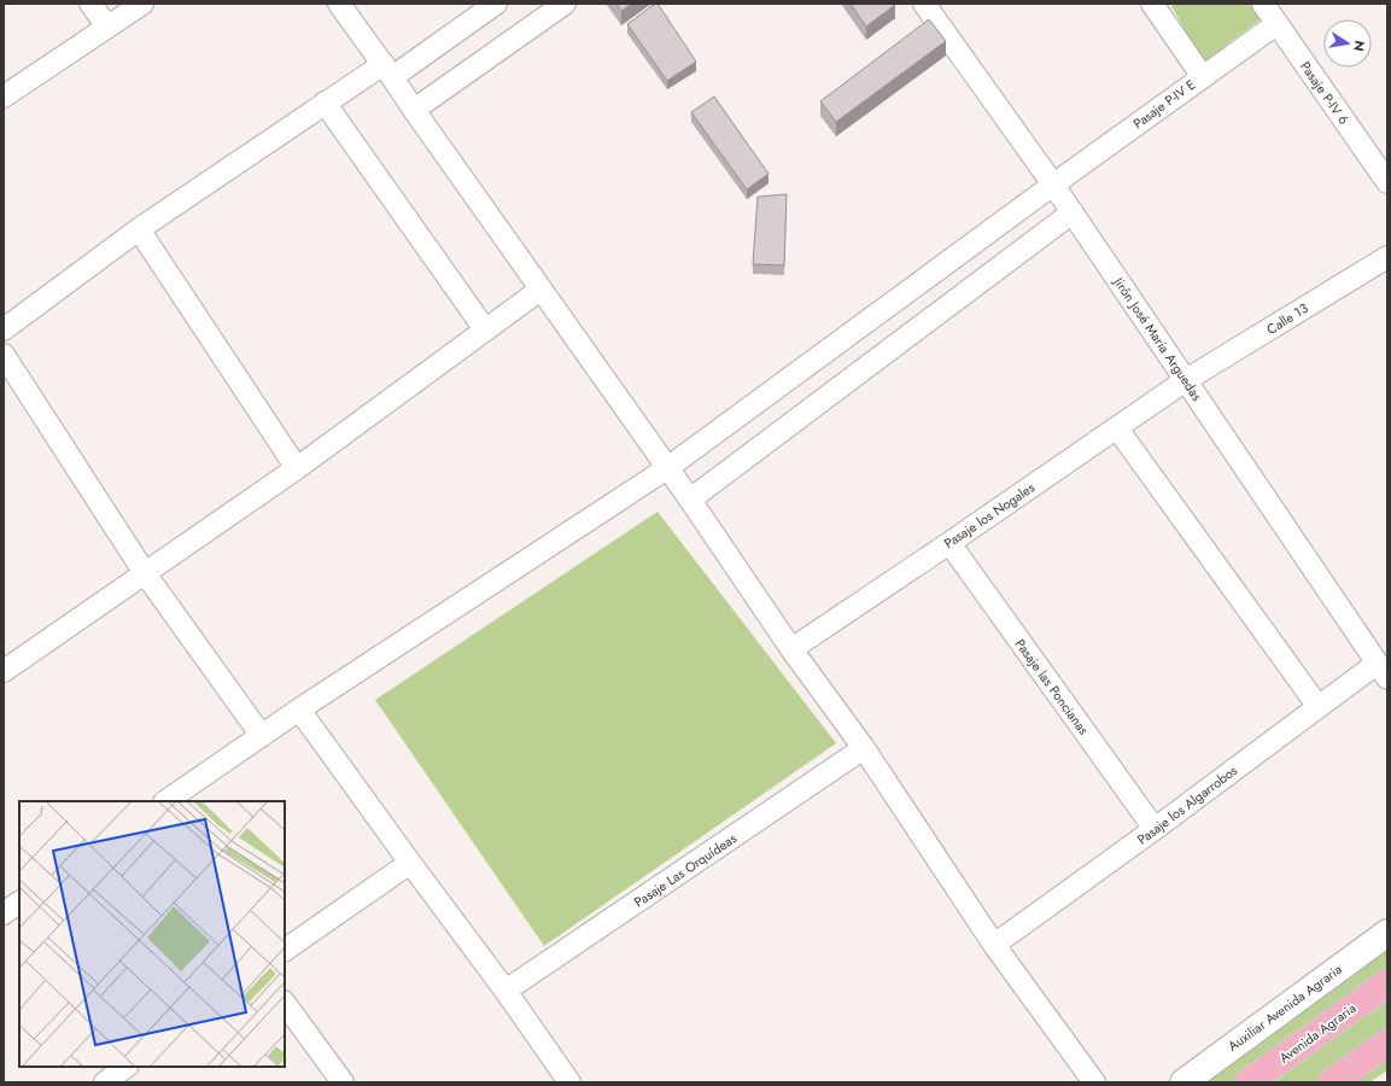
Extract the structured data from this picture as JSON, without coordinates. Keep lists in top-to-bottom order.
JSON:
{
  "streets": {
    "main road": ["Avenida Agraria"],
    "street": [
      "Pasaje P-IV 6",
      "Pasaje P-IV E",
      "Calle 13",
      "Jirón José María Arguedas",
      "Pasaje los Nogales",
      "Pasaje las Poncianas",
      "Pasaje los Algarrobos",
      "Pasaje Las Orquídeas",
      "Auxiliar Avenida Agraria"
    ]
  },
  "crossings": [
    ["Pasaje P-IV 6", "Pasaje P-IV E"],
    ["Pasaje P-IV E", "Jirón José María Arguedas"],
    ["Calle 13", "Jirón José María Arguedas"],
    ["Calle 13", "Pasaje los Nogales"],
    ["Jirón José María Arguedas", "Pasaje los Nogales"],
    ["Jirón José María Arguedas", "Pasaje los Algarrobos"],
    ["Pasaje los Nogales", "Pasaje las Poncianas"],
    ["Pasaje las Poncianas", "Pasaje los Algarrobos"]
  ],
  "north": "right"
}
